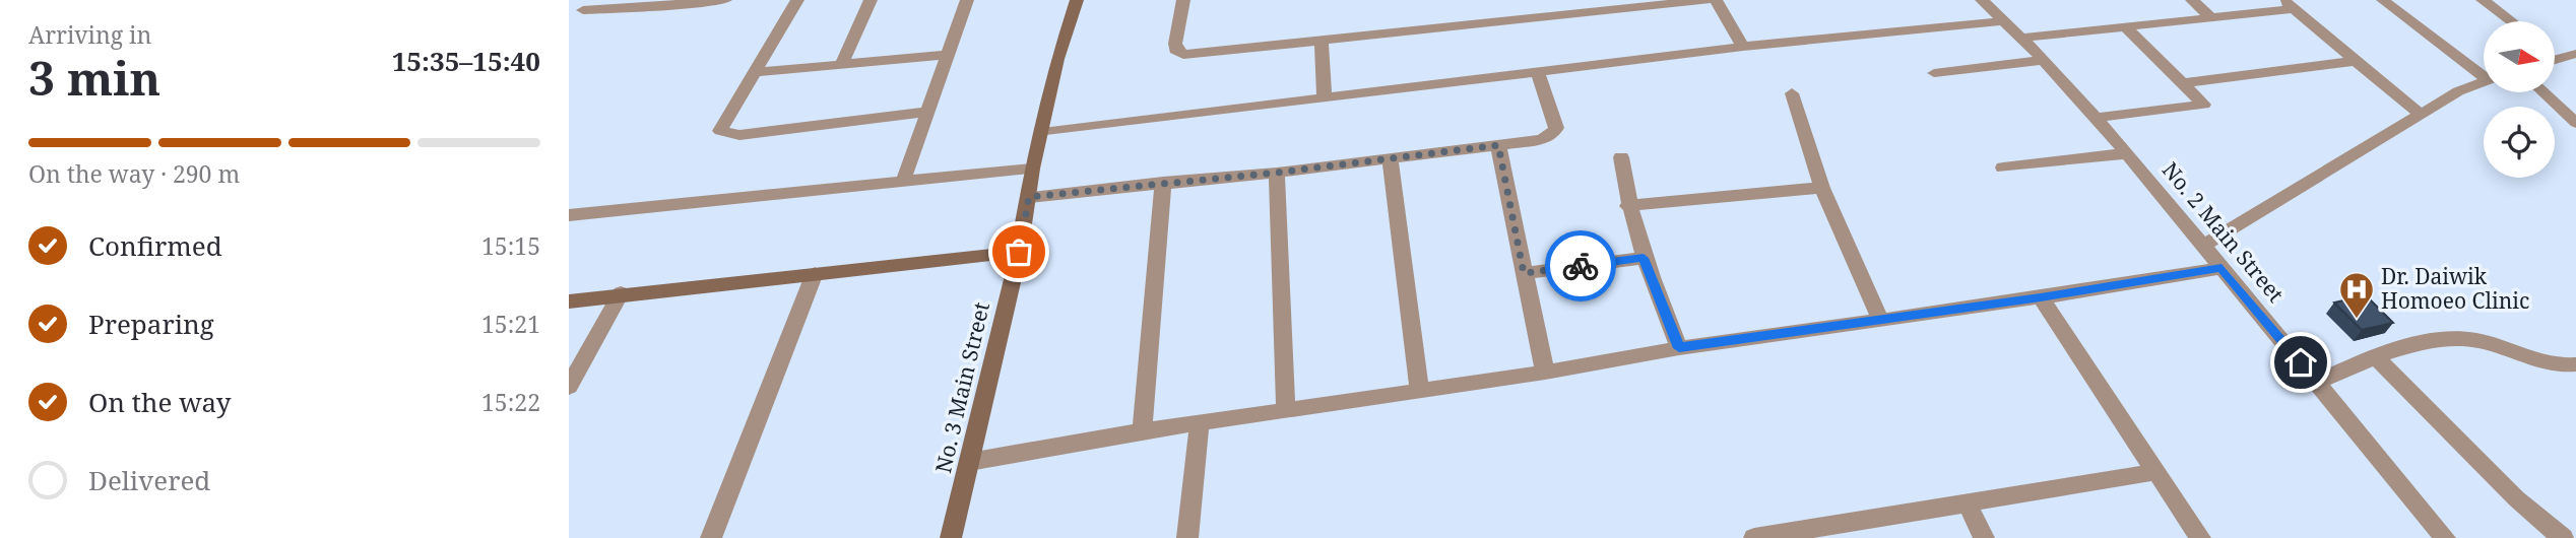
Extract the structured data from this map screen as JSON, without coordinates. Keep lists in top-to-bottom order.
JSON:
{
  "streets": {
    "street": ["No. 2 Main Street", "No. 3 Main Street"]
  },
  "places": {
    "hospital": ["Dr. Daiwik Homoeo Clinic"]
  },
  "north": "right",
  "page": {
    "heading": ["3 min", "Arriving in", "15:35–15:40"],
    "bar": "On the way · 290 m",
    "list": [
      ["Confirmed", "15:15"],
      ["Preparing", "15:21"],
      ["On the way", "15:22"],
      "Delivered"
    ]
  }
}
